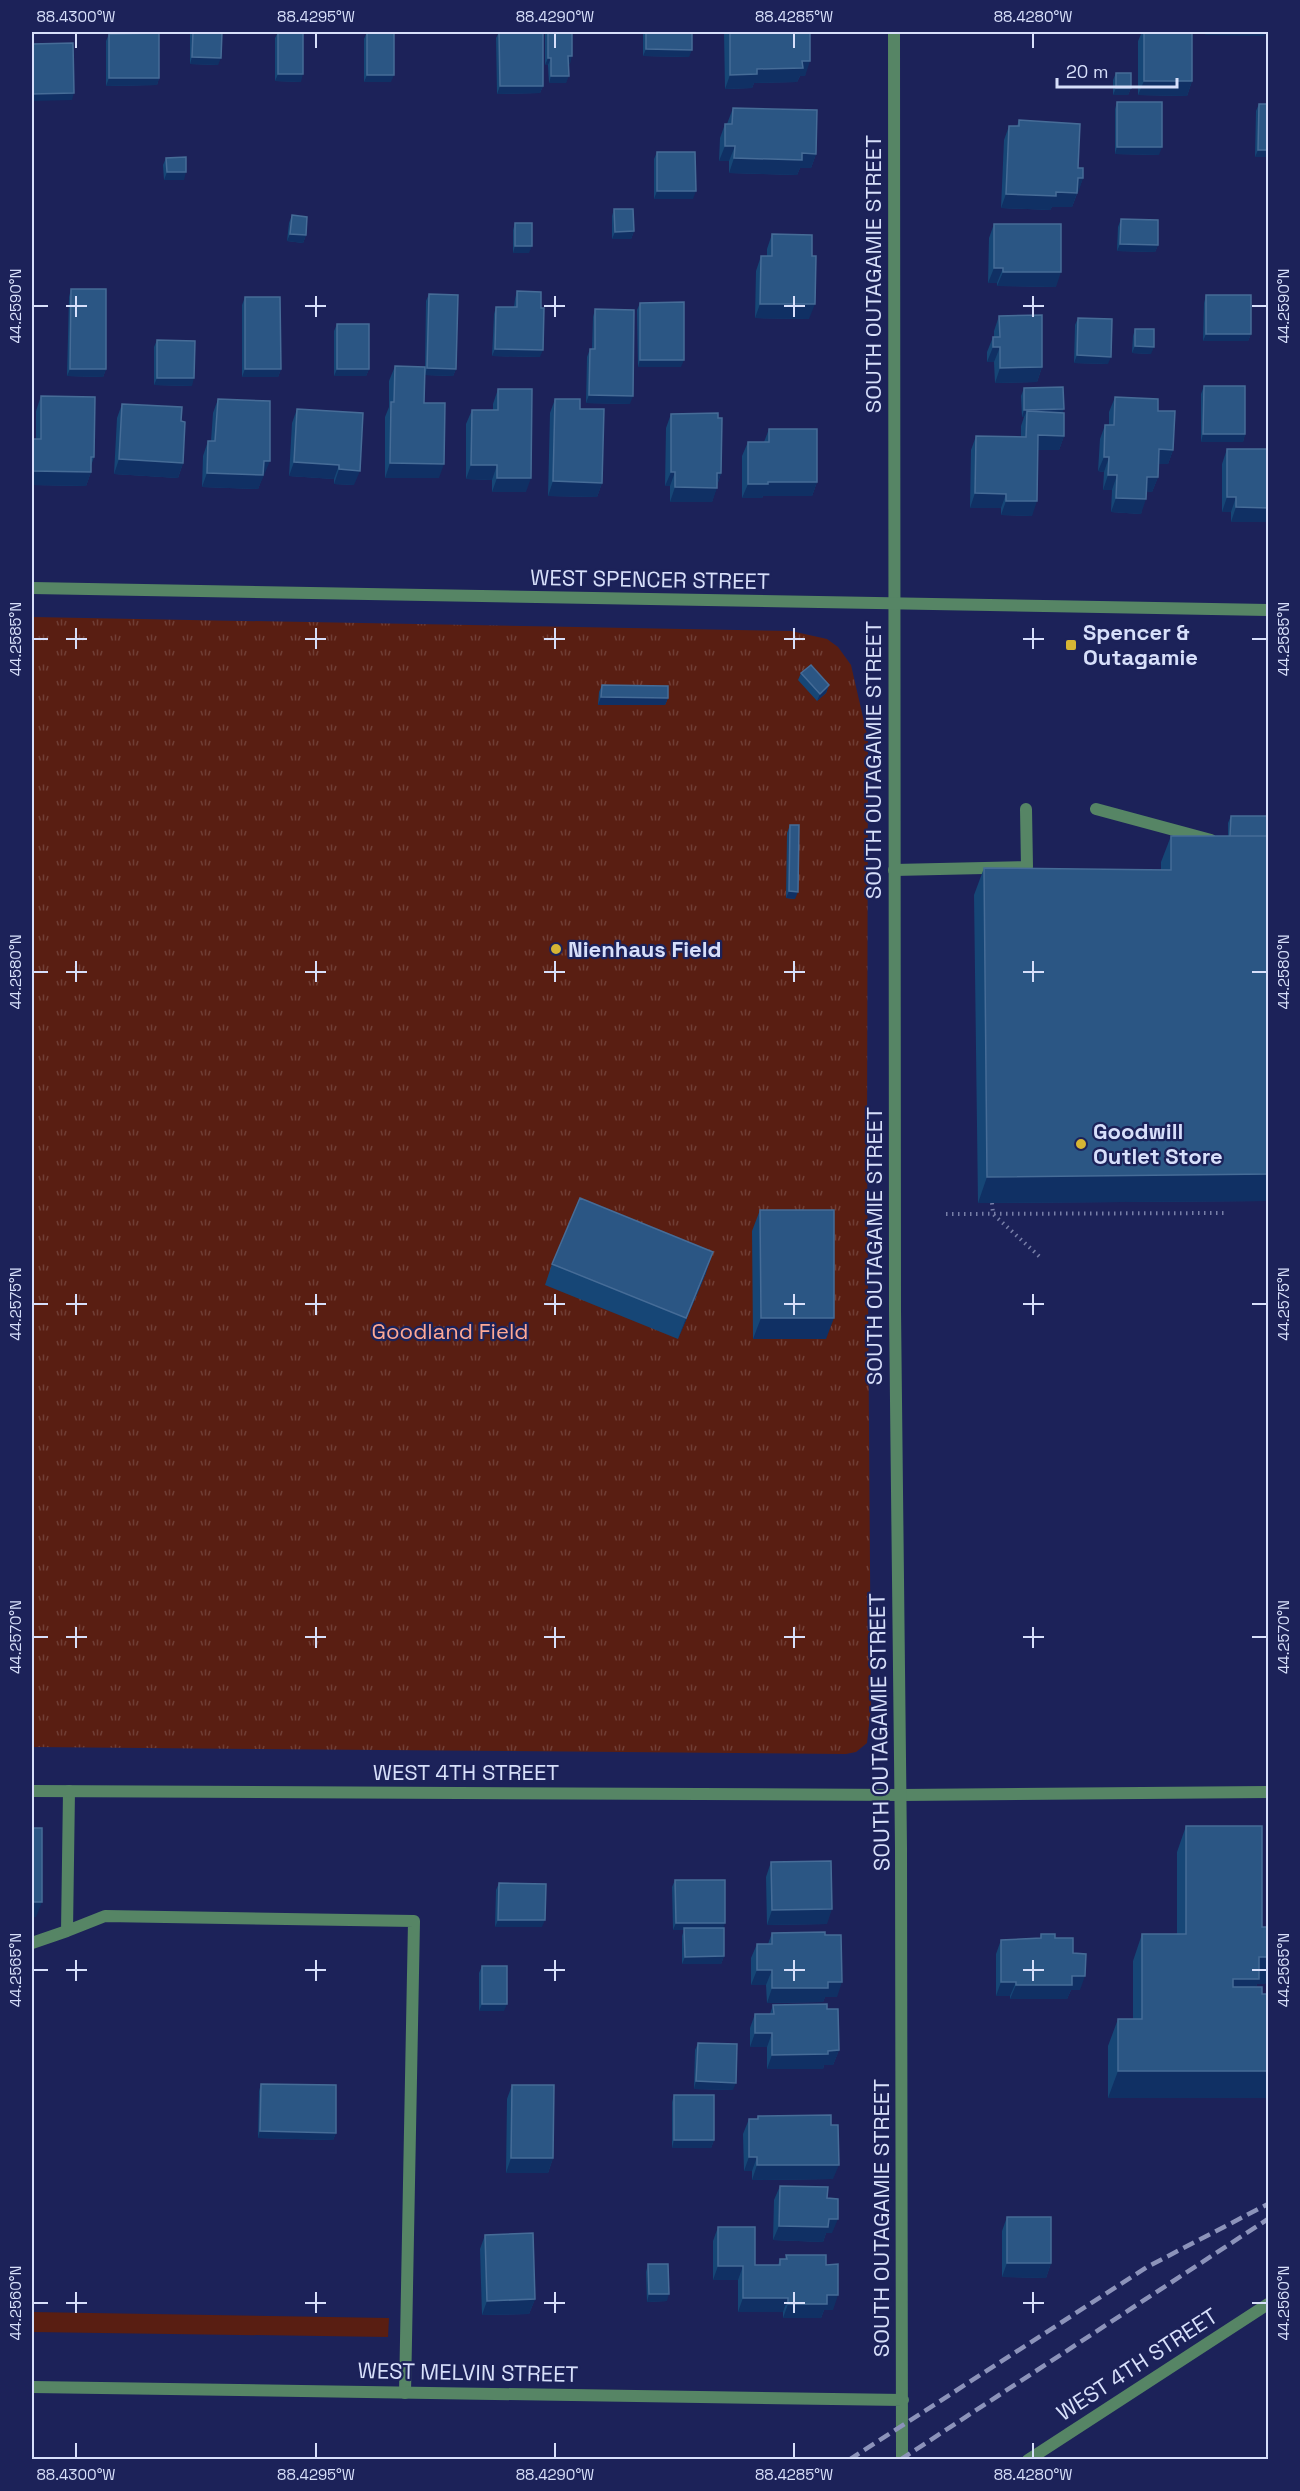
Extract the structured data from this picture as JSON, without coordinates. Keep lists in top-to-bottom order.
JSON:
{
  "streets": {
    "street": [
      "SOUTH OUTAGAMIE STREET",
      "WEST SPENCER STREET",
      "WEST 4TH STREET",
      "WEST MELVIN STREET"
    ]
  },
  "crossings": [
    ["SOUTH OUTAGAMIE STREET", "WEST SPENCER STREET"],
    ["SOUTH OUTAGAMIE STREET", "WEST 4TH STREET"],
    ["SOUTH OUTAGAMIE STREET", "WEST MELVIN STREET"]
  ],
  "parks": ["Goodland Field"],
  "places": {
    "transit": ["Spencer & Outagamie"],
    "other": ["Nienhaus Field", "Goodwill Outlet Store"]
  },
  "scale_bar": "20 m",
  "coordinates": [
    "88.4300°W",
    "88.4295°W",
    "88.4290°W",
    "88.4285°W",
    "88.4280°W",
    "44.2590°N",
    "44.2585°N",
    "44.2580°N",
    "44.2575°N",
    "44.2570°N",
    "44.2565°N",
    "44.2560°N"
  ]
}
